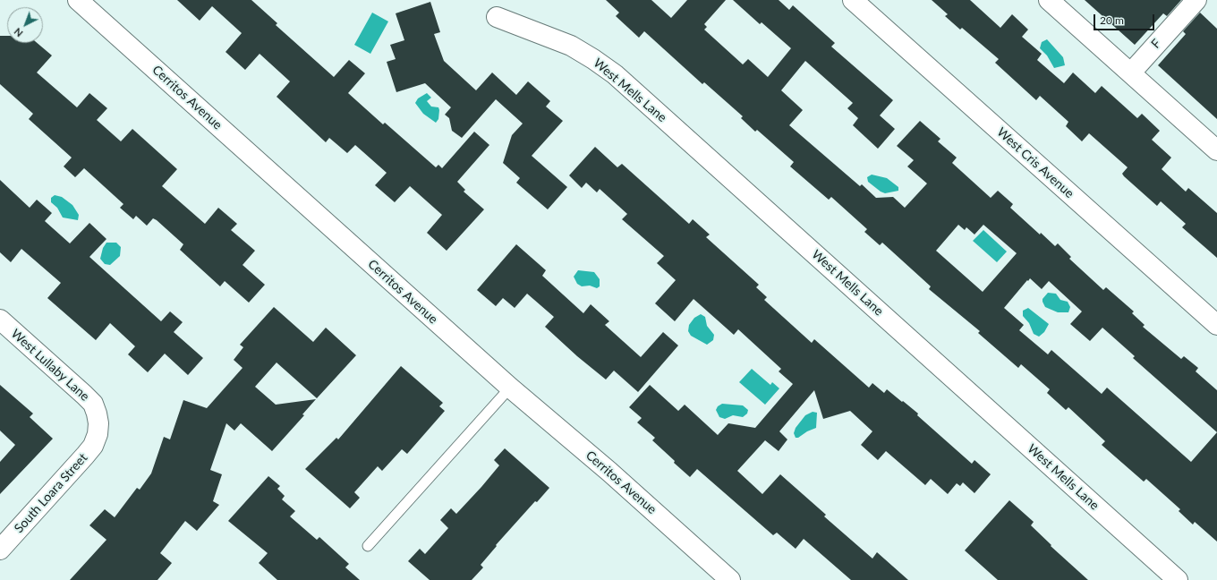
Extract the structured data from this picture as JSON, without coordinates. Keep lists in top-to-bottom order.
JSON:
{
  "streets": {
    "street": [
      "F",
      "West Mells Lane",
      "Cerritos Avenue",
      "West Cris Avenue",
      "West Lullaby Lane",
      "South Loara Street"
    ]
  },
  "crossings": [
    ["West Lullaby Lane", "South Loara Street"]
  ],
  "scale_bar": "20 m",
  "north": "bottom left"
}
